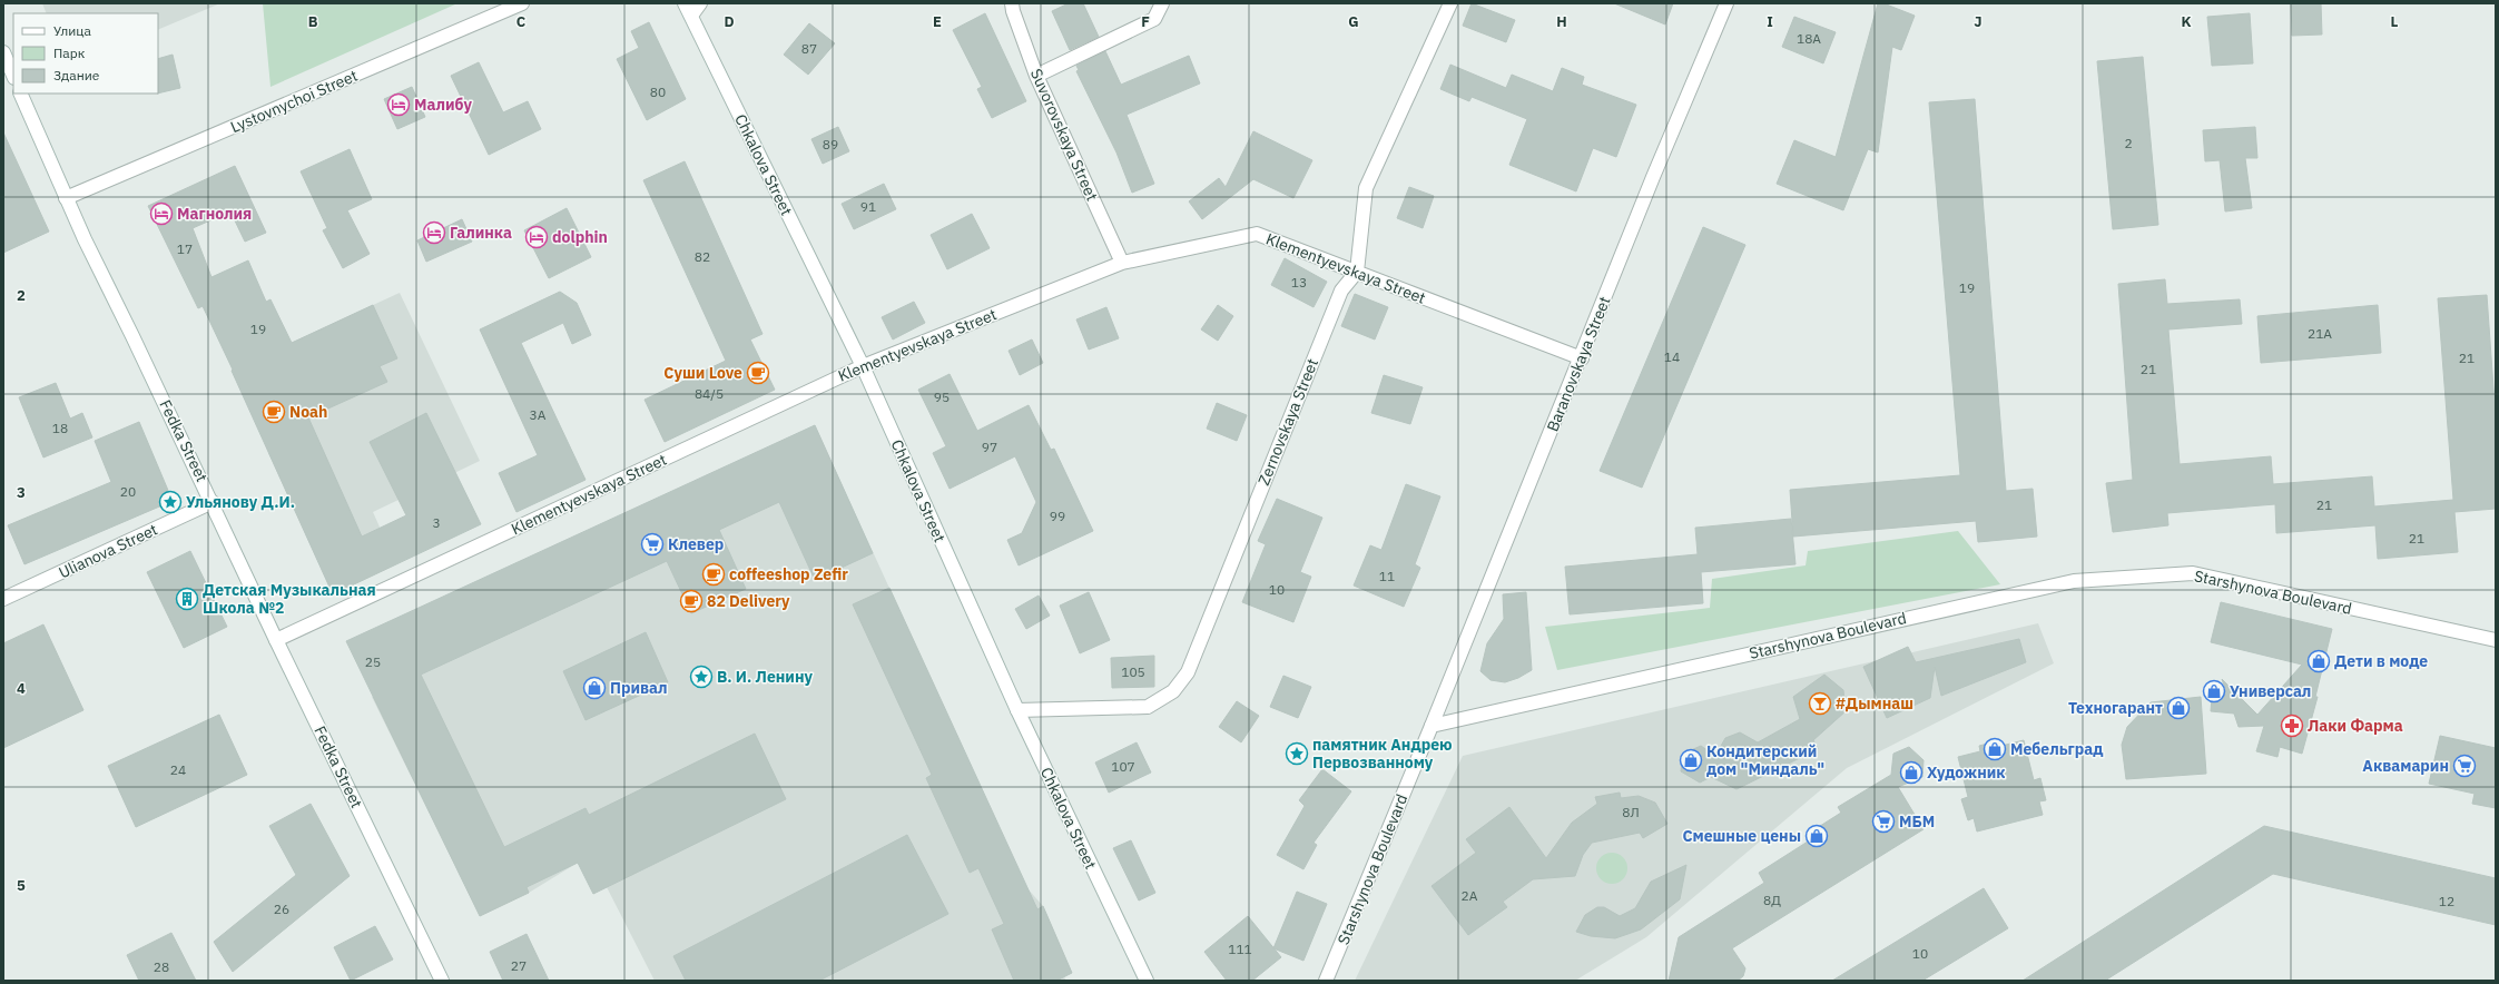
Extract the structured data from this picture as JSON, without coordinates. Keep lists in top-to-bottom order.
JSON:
{
  "streets": {
    "street": [
      "Lystovnychoi Street",
      "Suvorovskaya Street",
      "Chkalova Street",
      "Klementyevskaya Street",
      "Baranovskaya Street",
      "Zernovskaya Street",
      "Fedka Street",
      "Ulianova Street",
      "Starshynova Boulevard"
    ]
  },
  "crossings": [
    ["Lystovnychoi Street", "Fedka Street"],
    ["Suvorovskaya Street", "Klementyevskaya Street"],
    ["Chkalova Street", "Klementyevskaya Street"],
    ["Chkalova Street", "Zernovskaya Street"],
    ["Klementyevskaya Street", "Baranovskaya Street"],
    ["Klementyevskaya Street", "Zernovskaya Street"],
    ["Klementyevskaya Street", "Fedka Street"],
    ["Baranovskaya Street", "Starshynova Boulevard"],
    ["Fedka Street", "Ulianova Street"]
  ],
  "places": {
    "hotel": [
      "Малибу",
      "Магнолия",
      "Галинка",
      "dolphin"
    ],
    "cafe": [
      "Суши Love",
      "Noah",
      "coffeeshop Zefir",
      "82 Delivery"
    ],
    "place": ["Ульянову Д.И.", "В. И. Ленину", "памятник Андрею Первозванному"],
    "supermarket": ["Клевер", "Аквамарин", "МБМ"],
    "building": ["Детская Музыкальная Школа №2"],
    "shop": [
      "Дети в моде",
      "Привал",
      "Универсал",
      "Техногарант",
      "Мебельград",
      "Кондитерский дом \"Миндаль\"",
      "Художник",
      "Смешные цены"
    ],
    "bar": ["#Дымнаш"],
    "pharmacy": ["Лаки Фарма"]
  },
  "house_numbers": [
    "18А",
    "87",
    "80",
    "2",
    "89",
    "91",
    "17",
    "82",
    "13",
    "19",
    "19",
    "21А",
    "14",
    "21",
    "21",
    "84/5",
    "95",
    "3А",
    "18",
    "97",
    "20",
    "21",
    "99",
    "3",
    "21",
    "11",
    "10",
    "25",
    "105",
    "107",
    "24",
    "8Л",
    "2А",
    "8Д",
    "12",
    "26",
    "111",
    "10",
    "27",
    "28"
  ],
  "legend": ["Улица", "Парк", "Здание"],
  "grid": {
    "columns": [
      "B",
      "C",
      "D",
      "E",
      "F",
      "G",
      "H",
      "I",
      "J",
      "K",
      "L"
    ],
    "rows": [
      "2",
      "3",
      "4",
      "5"
    ]
  }
}
